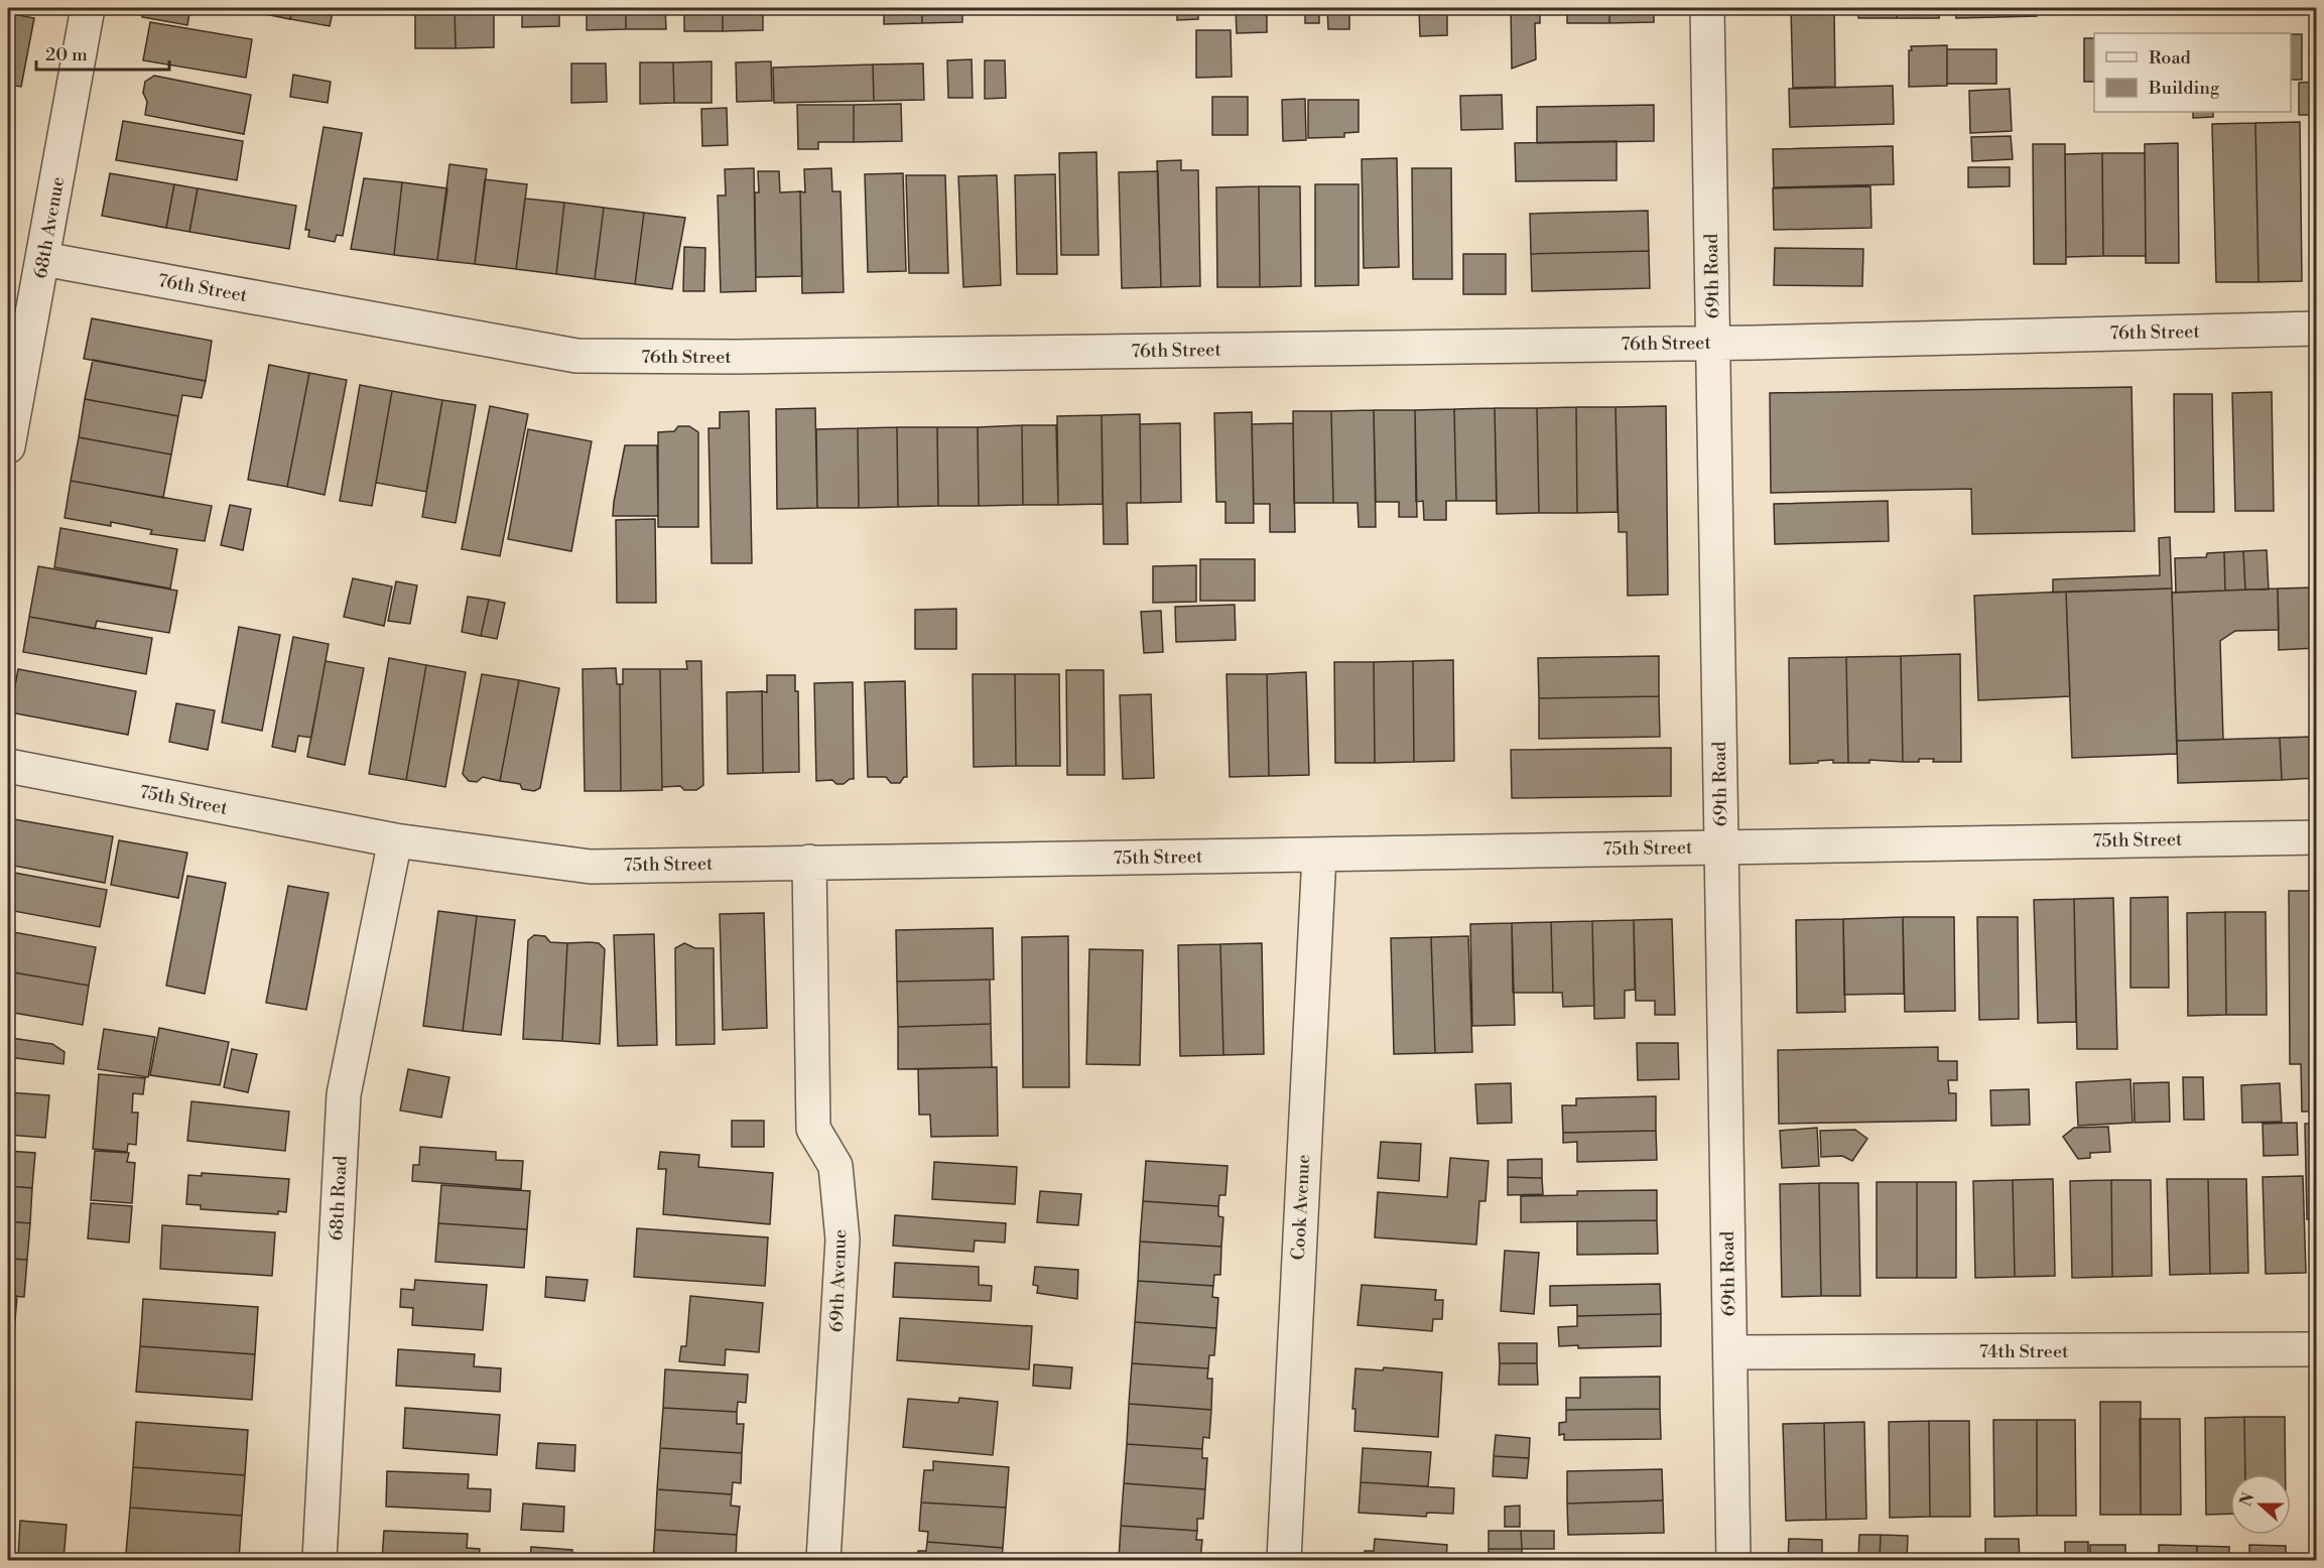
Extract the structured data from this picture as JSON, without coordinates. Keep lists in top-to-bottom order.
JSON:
{
  "streets": {
    "street": [
      "68th Avenue",
      "69th Road",
      "76th Street",
      "75th Street",
      "68th Road",
      "Cook Avenue",
      "69th Avenue",
      "74th Street"
    ]
  },
  "crossings": [
    ["68th Avenue", "76th Street"],
    ["69th Road", "76th Street"],
    ["69th Road", "75th Street"],
    ["69th Road", "74th Street"],
    ["75th Street", "68th Road"],
    ["75th Street", "Cook Avenue"],
    ["75th Street", "69th Avenue"]
  ],
  "legend": ["Road", "Building"],
  "scale_bar": "20 m",
  "north": "left"
}
